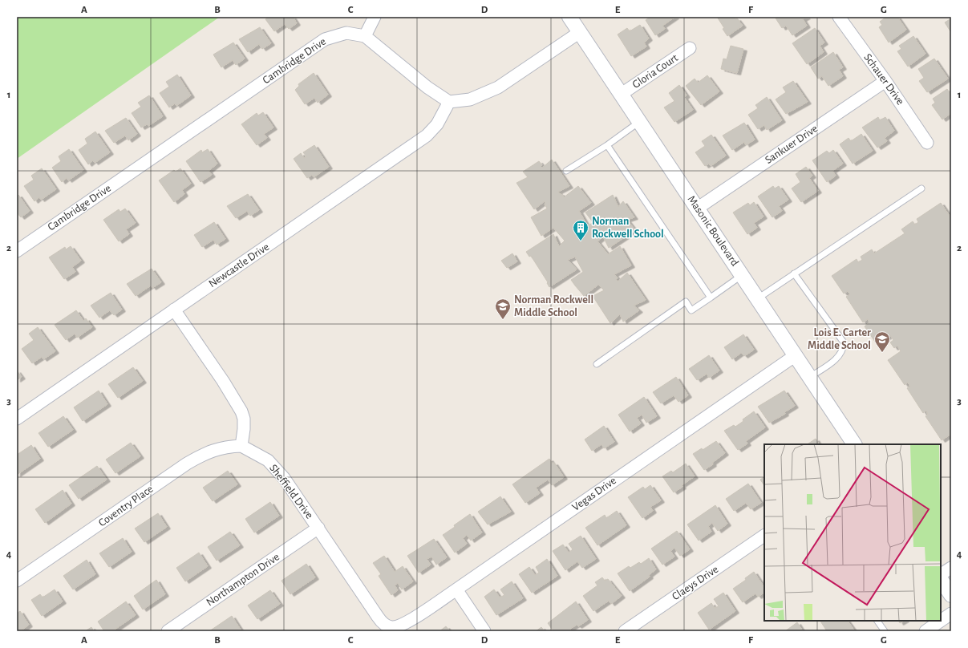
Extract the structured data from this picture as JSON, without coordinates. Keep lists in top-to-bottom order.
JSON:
{
  "streets": {
    "street": [
      "Cambridge Drive",
      "Gloria Court",
      "Schauer Drive",
      "Sankuer Drive",
      "Masonic Boulevard",
      "Newcastle Drive",
      "Sheffield Drive",
      "Vegas Drive",
      "Coventry Place",
      "Northampton Drive",
      "Claeys Drive"
    ]
  },
  "crossings": [
    ["Gloria Court", "Masonic Boulevard"],
    ["Schauer Drive", "Sankuer Drive"],
    ["Sankuer Drive", "Masonic Boulevard"],
    ["Masonic Boulevard", "Vegas Drive"],
    ["Sheffield Drive", "Vegas Drive"],
    ["Sheffield Drive", "Coventry Place"],
    ["Sheffield Drive", "Northampton Drive"]
  ],
  "places": {
    "building": ["Norman Rockwell School"],
    "school or university": ["Norman Rockwell Middle School", "Lois E. Carter Middle School"]
  },
  "grid": {
    "columns": [
      "A",
      "B",
      "C",
      "D",
      "E",
      "F",
      "G"
    ],
    "rows": [
      "1",
      "2",
      "3",
      "4"
    ]
  }
}
